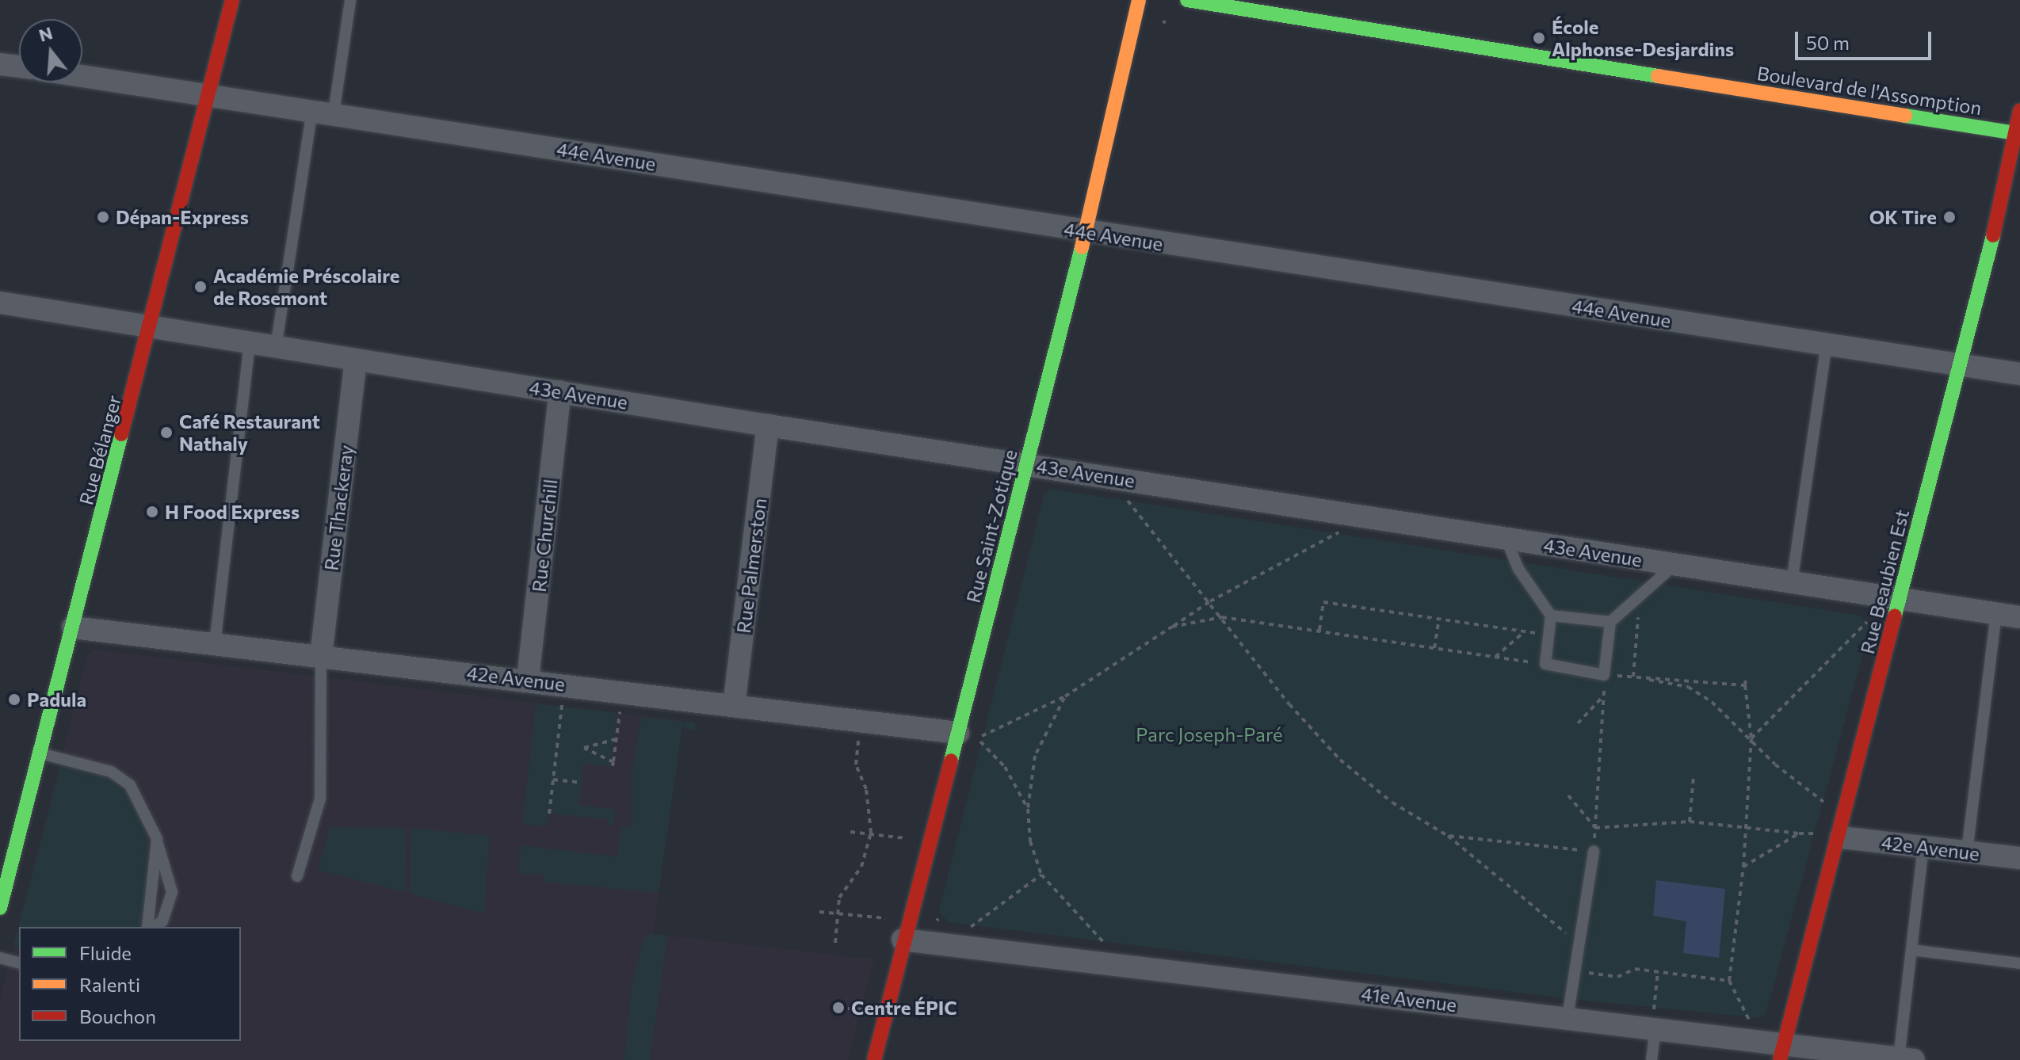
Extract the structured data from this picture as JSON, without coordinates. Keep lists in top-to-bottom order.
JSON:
{
  "streets": {
    "street": [
      "Boulevard de l'Assomption",
      "44e Avenue",
      "43e Avenue",
      "Rue Bélanger",
      "Rue Thackeray",
      "Rue Saint-Zotique",
      "Rue Churchill",
      "Rue Palmerston",
      "Rue Beaubien Est",
      "42e Avenue",
      "41e Avenue"
    ]
  },
  "crossings": [
    ["Boulevard de l'Assomption", "Rue Beaubien Est"],
    ["44e Avenue", "Rue Bélanger"],
    ["44e Avenue", "Rue Saint-Zotique"],
    ["44e Avenue", "Rue Beaubien Est"],
    ["43e Avenue", "Rue Bélanger"],
    ["43e Avenue", "Rue Thackeray"],
    ["43e Avenue", "Rue Saint-Zotique"],
    ["43e Avenue", "Rue Churchill"],
    ["43e Avenue", "Rue Palmerston"],
    ["43e Avenue", "Rue Beaubien Est"],
    ["Rue Bélanger", "42e Avenue"],
    ["Rue Thackeray", "42e Avenue"],
    ["Rue Saint-Zotique", "42e Avenue"],
    ["Rue Saint-Zotique", "41e Avenue"],
    ["Rue Churchill", "42e Avenue"],
    ["Rue Palmerston", "42e Avenue"],
    ["Rue Beaubien Est", "42e Avenue"],
    ["Rue Beaubien Est", "41e Avenue"]
  ],
  "parks": ["Parc Joseph-Paré"],
  "places": [
    "École Alphonse-Desjardins",
    "Dépan-Express",
    "OK Tire",
    "Académie Préscolaire de Rosemont",
    "Café Restaurant Nathaly",
    "H Food Express",
    "Padula",
    "Centre ÉPIC"
  ],
  "legend": ["Fluide", "Ralenti", "Bouchon"],
  "scale_bar": "50 m",
  "north": "top"
}
